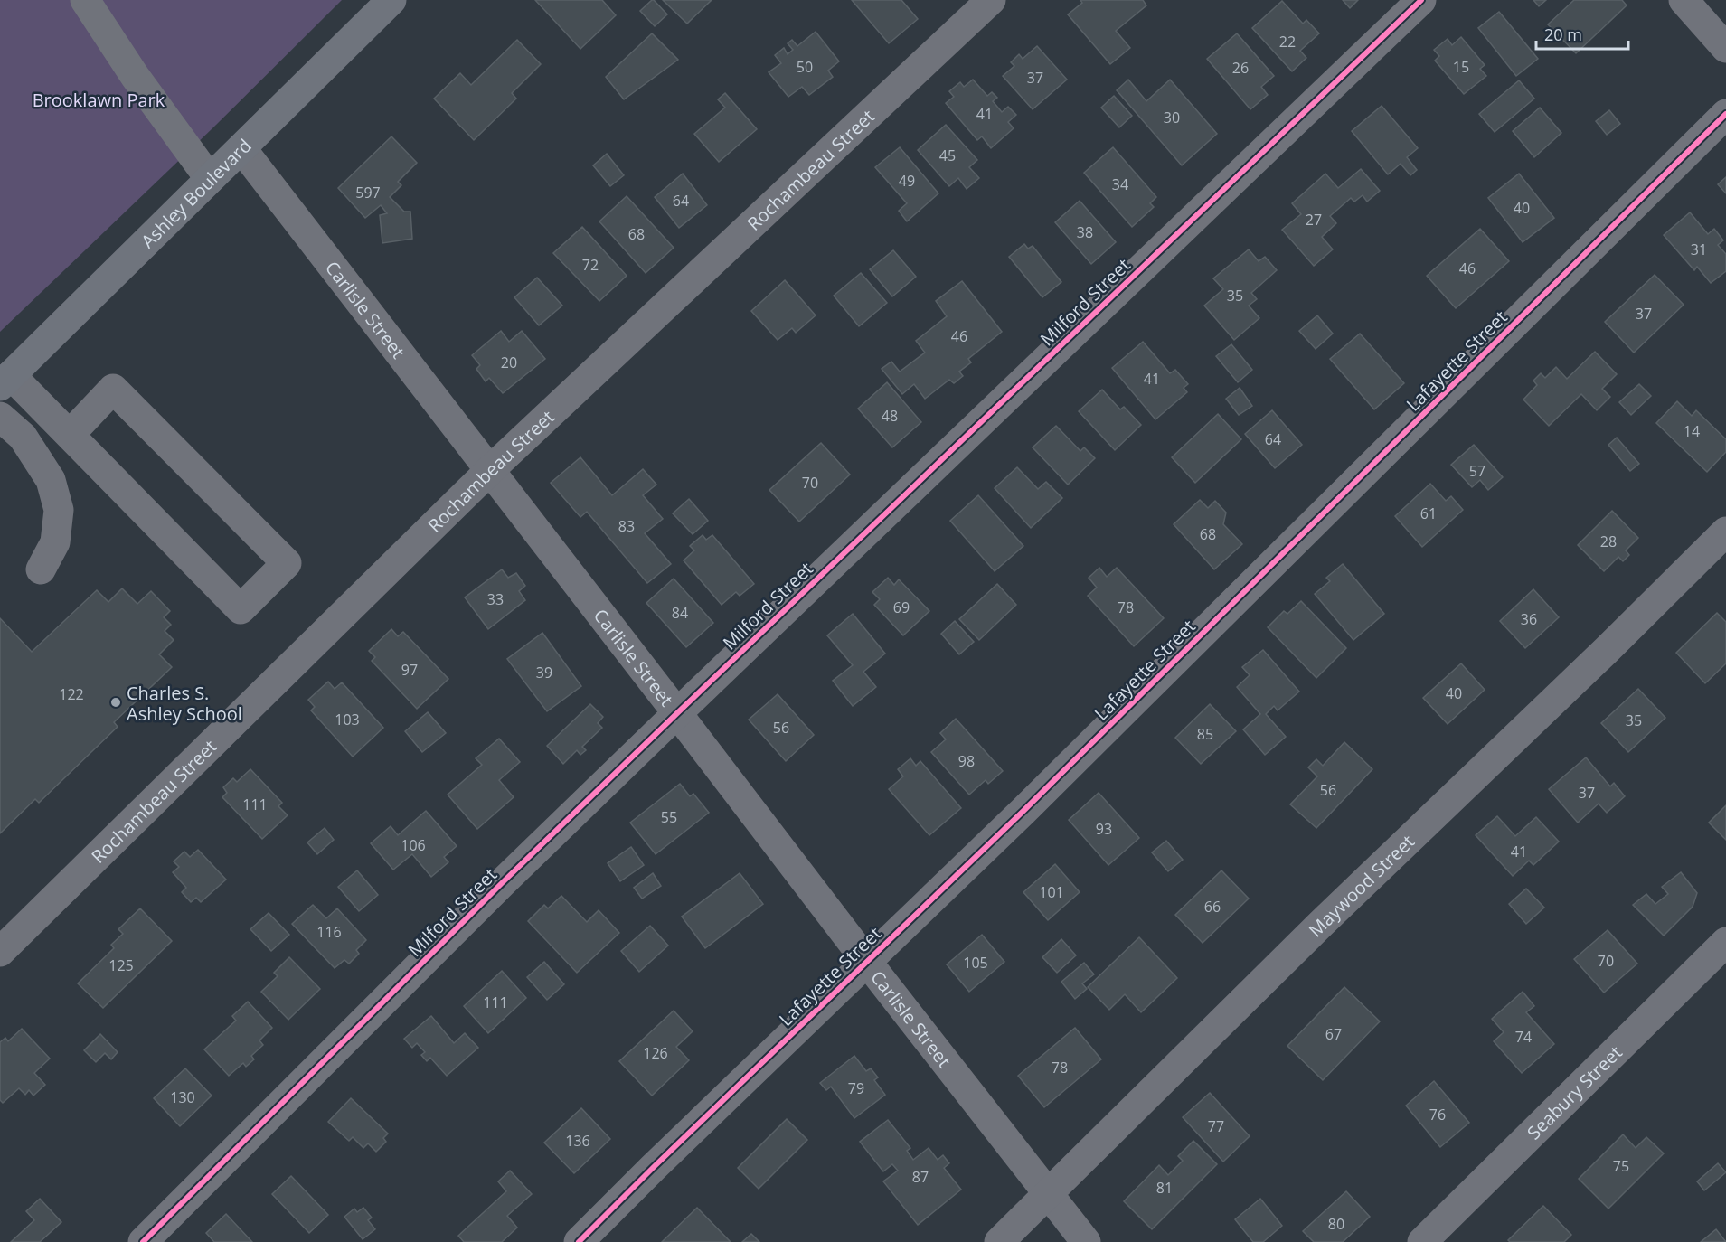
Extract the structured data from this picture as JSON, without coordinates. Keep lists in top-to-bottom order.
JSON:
{
  "streets": {
    "main road": ["Ashley Boulevard"],
    "street": [
      "Rochambeau Street",
      "Milford Street",
      "Carlisle Street",
      "Lafayette Street",
      "Maywood Street",
      "Seabury Street"
    ]
  },
  "crossings": [
    ["Rochambeau Street", "Carlisle Street"],
    ["Ashley Boulevard", "Carlisle Street"],
    ["Milford Street", "Carlisle Street"],
    ["Carlisle Street", "Lafayette Street"],
    ["Carlisle Street", "Maywood Street"]
  ],
  "parks": ["Brooklawn Park"],
  "places": ["Charles S. Ashley School"],
  "house_numbers": [
    "22",
    "50",
    "15",
    "26",
    "37",
    "41",
    "30",
    "45",
    "49",
    "34",
    "597",
    "64",
    "40",
    "27",
    "38",
    "68",
    "31",
    "72",
    "46",
    "35",
    "37",
    "46",
    "20",
    "41",
    "48",
    "14",
    "64",
    "57",
    "70",
    "61",
    "83",
    "68",
    "28",
    "33",
    "69",
    "78",
    "84",
    "36",
    "97",
    "39",
    "40",
    "122",
    "103",
    "35",
    "56",
    "85",
    "98",
    "56",
    "37",
    "111",
    "55",
    "93",
    "106",
    "41",
    "101",
    "66",
    "116",
    "70",
    "105",
    "125",
    "111",
    "67",
    "74",
    "126",
    "78",
    "79",
    "130",
    "76",
    "77",
    "136",
    "75",
    "87",
    "81",
    "80"
  ],
  "scale_bar": "20 m"
}
